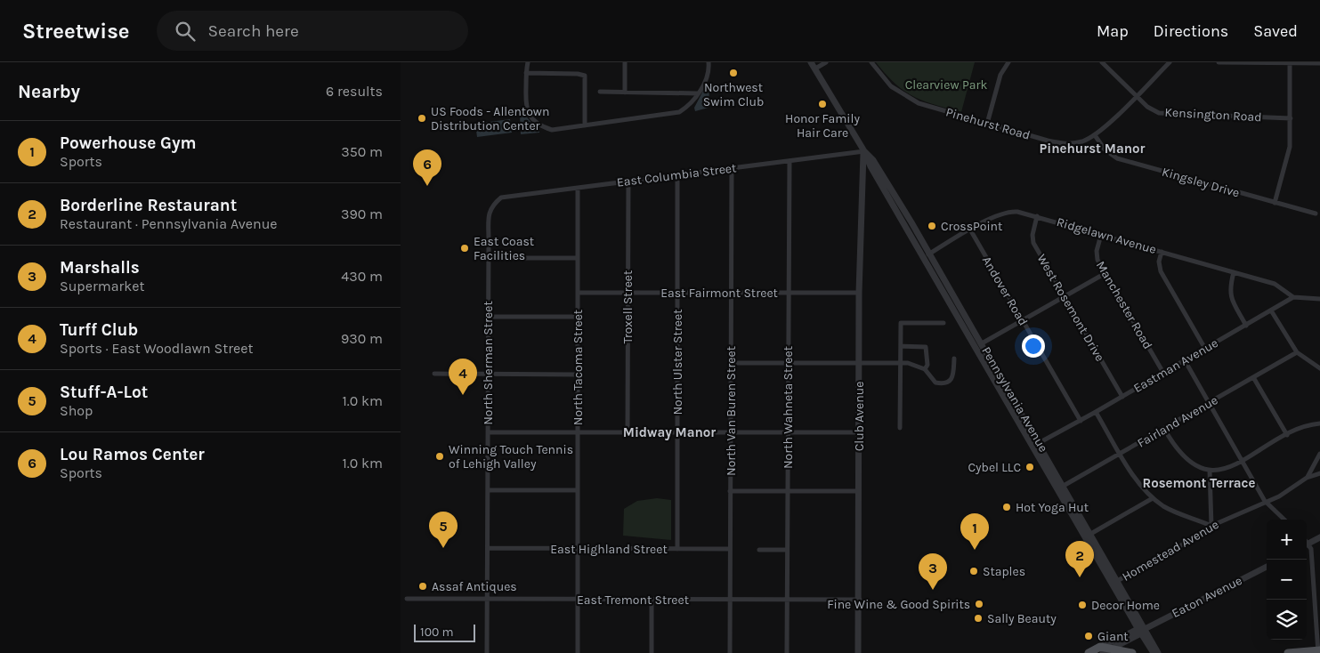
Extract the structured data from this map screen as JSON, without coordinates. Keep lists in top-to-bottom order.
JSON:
{
  "streets": {
    "street": [
      "Kensington Road",
      "Pinehurst Road",
      "East Columbia Street",
      "Kingsley Drive",
      "Ridgelawn Avenue",
      "Andover Road",
      "East Fairmont Street",
      "Manchester Road",
      "Troxell Street",
      "West Rosemont Drive",
      "North Ulster Street",
      "North Sherman Street",
      "Eastman Avenue",
      "North Tacoma Street",
      "Pennsylvania Avenue",
      "North Wahneta Street",
      "North Van Buren Street",
      "Club Avenue",
      "Fairland Avenue",
      "East Highland Street",
      "Homestead Avenue",
      "Eaton Avenue",
      "East Tremont Street"
    ]
  },
  "crossings": [
    ["Kensington Road", "Pinehurst Road"],
    ["Pinehurst Road", "Kingsley Drive"],
    ["East Columbia Street", "Troxell Street"],
    ["East Columbia Street", "North Ulster Street"],
    ["East Columbia Street", "North Sherman Street"],
    ["East Columbia Street", "North Tacoma Street"],
    ["East Columbia Street", "Pennsylvania Avenue"],
    ["East Columbia Street", "North Wahneta Street"],
    ["East Columbia Street", "North Van Buren Street"],
    ["East Columbia Street", "Club Avenue"],
    ["Ridgelawn Avenue", "Andover Road"],
    ["Ridgelawn Avenue", "Manchester Road"],
    ["Ridgelawn Avenue", "West Rosemont Drive"],
    ["Ridgelawn Avenue", "Eastman Avenue"],
    ["Ridgelawn Avenue", "Pennsylvania Avenue"],
    ["Andover Road", "Eastman Avenue"],
    ["East Fairmont Street", "Troxell Street"],
    ["East Fairmont Street", "North Ulster Street"],
    ["East Fairmont Street", "North Tacoma Street"],
    ["East Fairmont Street", "North Wahneta Street"],
    ["East Fairmont Street", "North Van Buren Street"],
    ["East Fairmont Street", "Club Avenue"],
    ["Manchester Road", "Eastman Avenue"],
    ["West Rosemont Drive", "Eastman Avenue"],
    ["North Ulster Street", "East Highland Street"],
    ["North Sherman Street", "East Highland Street"],
    ["North Sherman Street", "East Tremont Street"],
    ["Eastman Avenue", "Pennsylvania Avenue"],
    ["North Tacoma Street", "East Highland Street"],
    ["North Tacoma Street", "East Tremont Street"],
    ["Pennsylvania Avenue", "Club Avenue"],
    ["Pennsylvania Avenue", "Fairland Avenue"],
    ["Pennsylvania Avenue", "Homestead Avenue"],
    ["Pennsylvania Avenue", "Eaton Avenue"],
    ["North Wahneta Street", "East Tremont Street"],
    ["North Van Buren Street", "East Highland Street"],
    ["North Van Buren Street", "East Tremont Street"],
    ["Club Avenue", "East Tremont Street"]
  ],
  "districts": ["Pinehurst Manor", "Midway Manor", "Rosemont Terrace"],
  "parks": ["Clearview Park"],
  "places": [
    "Northwest Swim Club",
    "Honor Family Hair Care",
    "US Foods - Allentown Distribution Center",
    "CrossPoint",
    "East Coast Facilities",
    "Winning Touch Tennis of Lehigh Valley",
    "Cybel LLC",
    "Hot Yoga Hut",
    "Staples",
    "Assaf Antiques",
    "Fine Wine & Good Spirits",
    "Decor Home",
    "Sally Beauty",
    "Giant"
  ],
  "scale_bar": "100 m",
  "page": {
    "header": "Streetwise",
    "search": "Search here",
    "nav": ["Map", "Directions", "Saved"],
    "heading": ["Nearby", "6 results"],
    "list": [
      {
        "mark": "1",
        "name": "Powerhouse Gym",
        "note": "Sports",
        "value": "350 m"
      },
      {
        "mark": "2",
        "name": "Borderline Restaurant",
        "note": "Restaurant · Pennsylvania Avenue",
        "value": "390 m"
      },
      {
        "mark": "3",
        "name": "Marshalls",
        "note": "Supermarket",
        "value": "430 m"
      },
      {
        "mark": "4",
        "name": "Turff Club",
        "note": "Sports · East Woodlawn Street",
        "value": "930 m"
      },
      {
        "mark": "5",
        "name": "Stuff-A-Lot",
        "note": "Shop",
        "value": "1.0 km"
      },
      {
        "mark": "6",
        "name": "Lou Ramos Center",
        "note": "Sports",
        "value": "1.0 km"
      }
    ],
    "pins": [
      "6",
      "4",
      "5",
      "1",
      "2",
      "3"
    ],
    "map_buttons": ["+", "−"],
    "scale": "100 m"
  }
}
